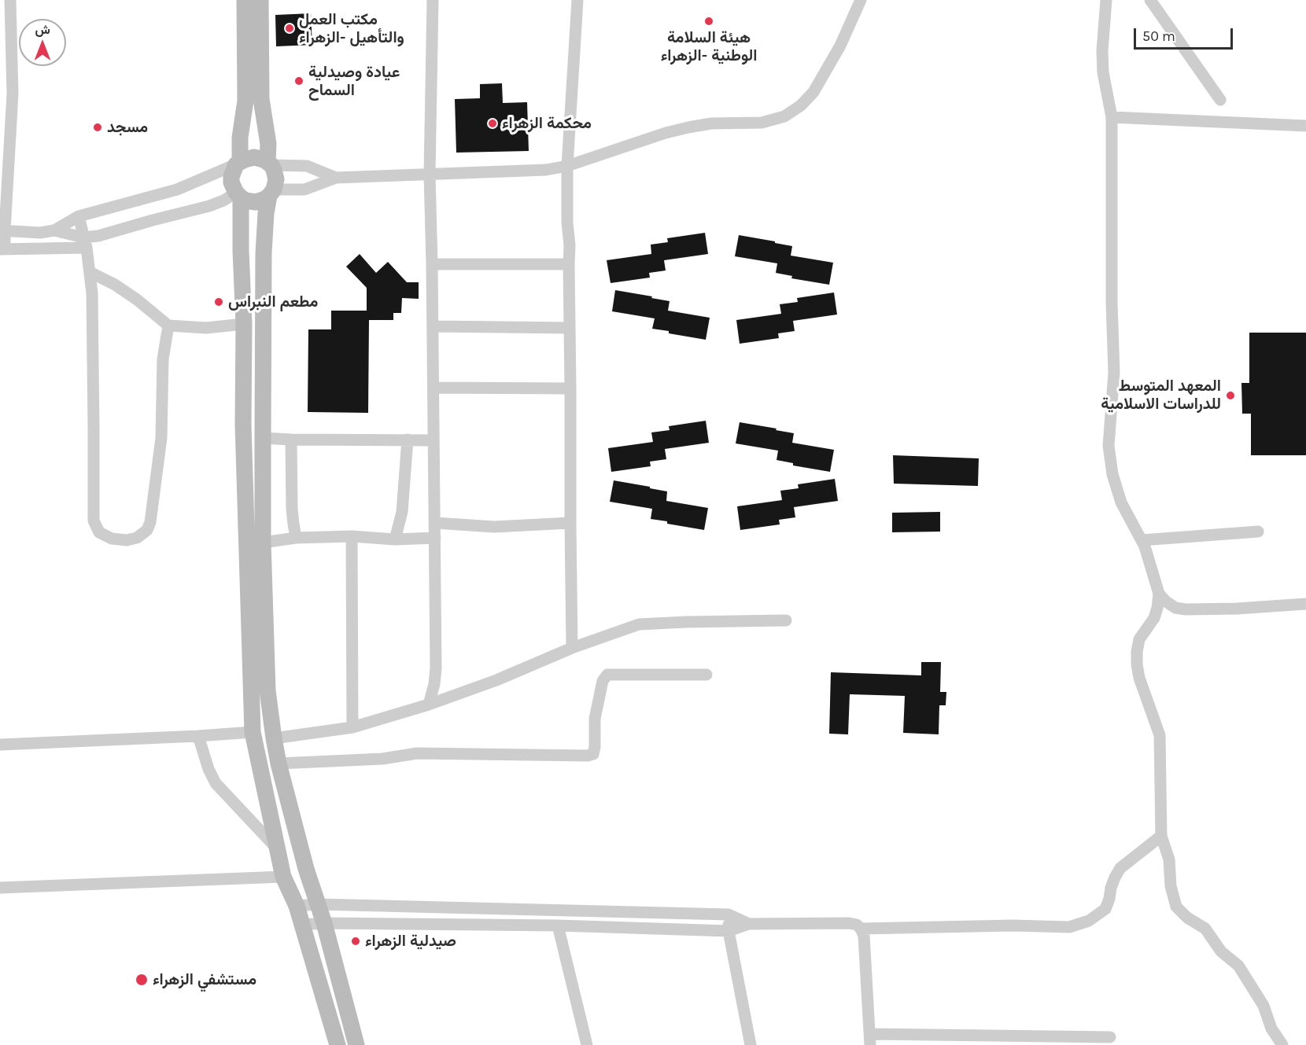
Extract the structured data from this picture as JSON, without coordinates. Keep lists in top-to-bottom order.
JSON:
{
  "places": [
    "هيئة السلامة الوطنية -الزهراء",
    "مكتب العمل والتأهيل -الزهراء",
    "عيادة وصيدلية السماح",
    "محكمة الزهراء",
    "مسجد",
    "مطعم النبراس",
    "المعهد المتوسط للدراسات الاسلامية",
    "صيدلية الزهراء",
    "مستشفي الزهراء"
  ],
  "scale_bar": "50 m",
  "north": "top"
}
